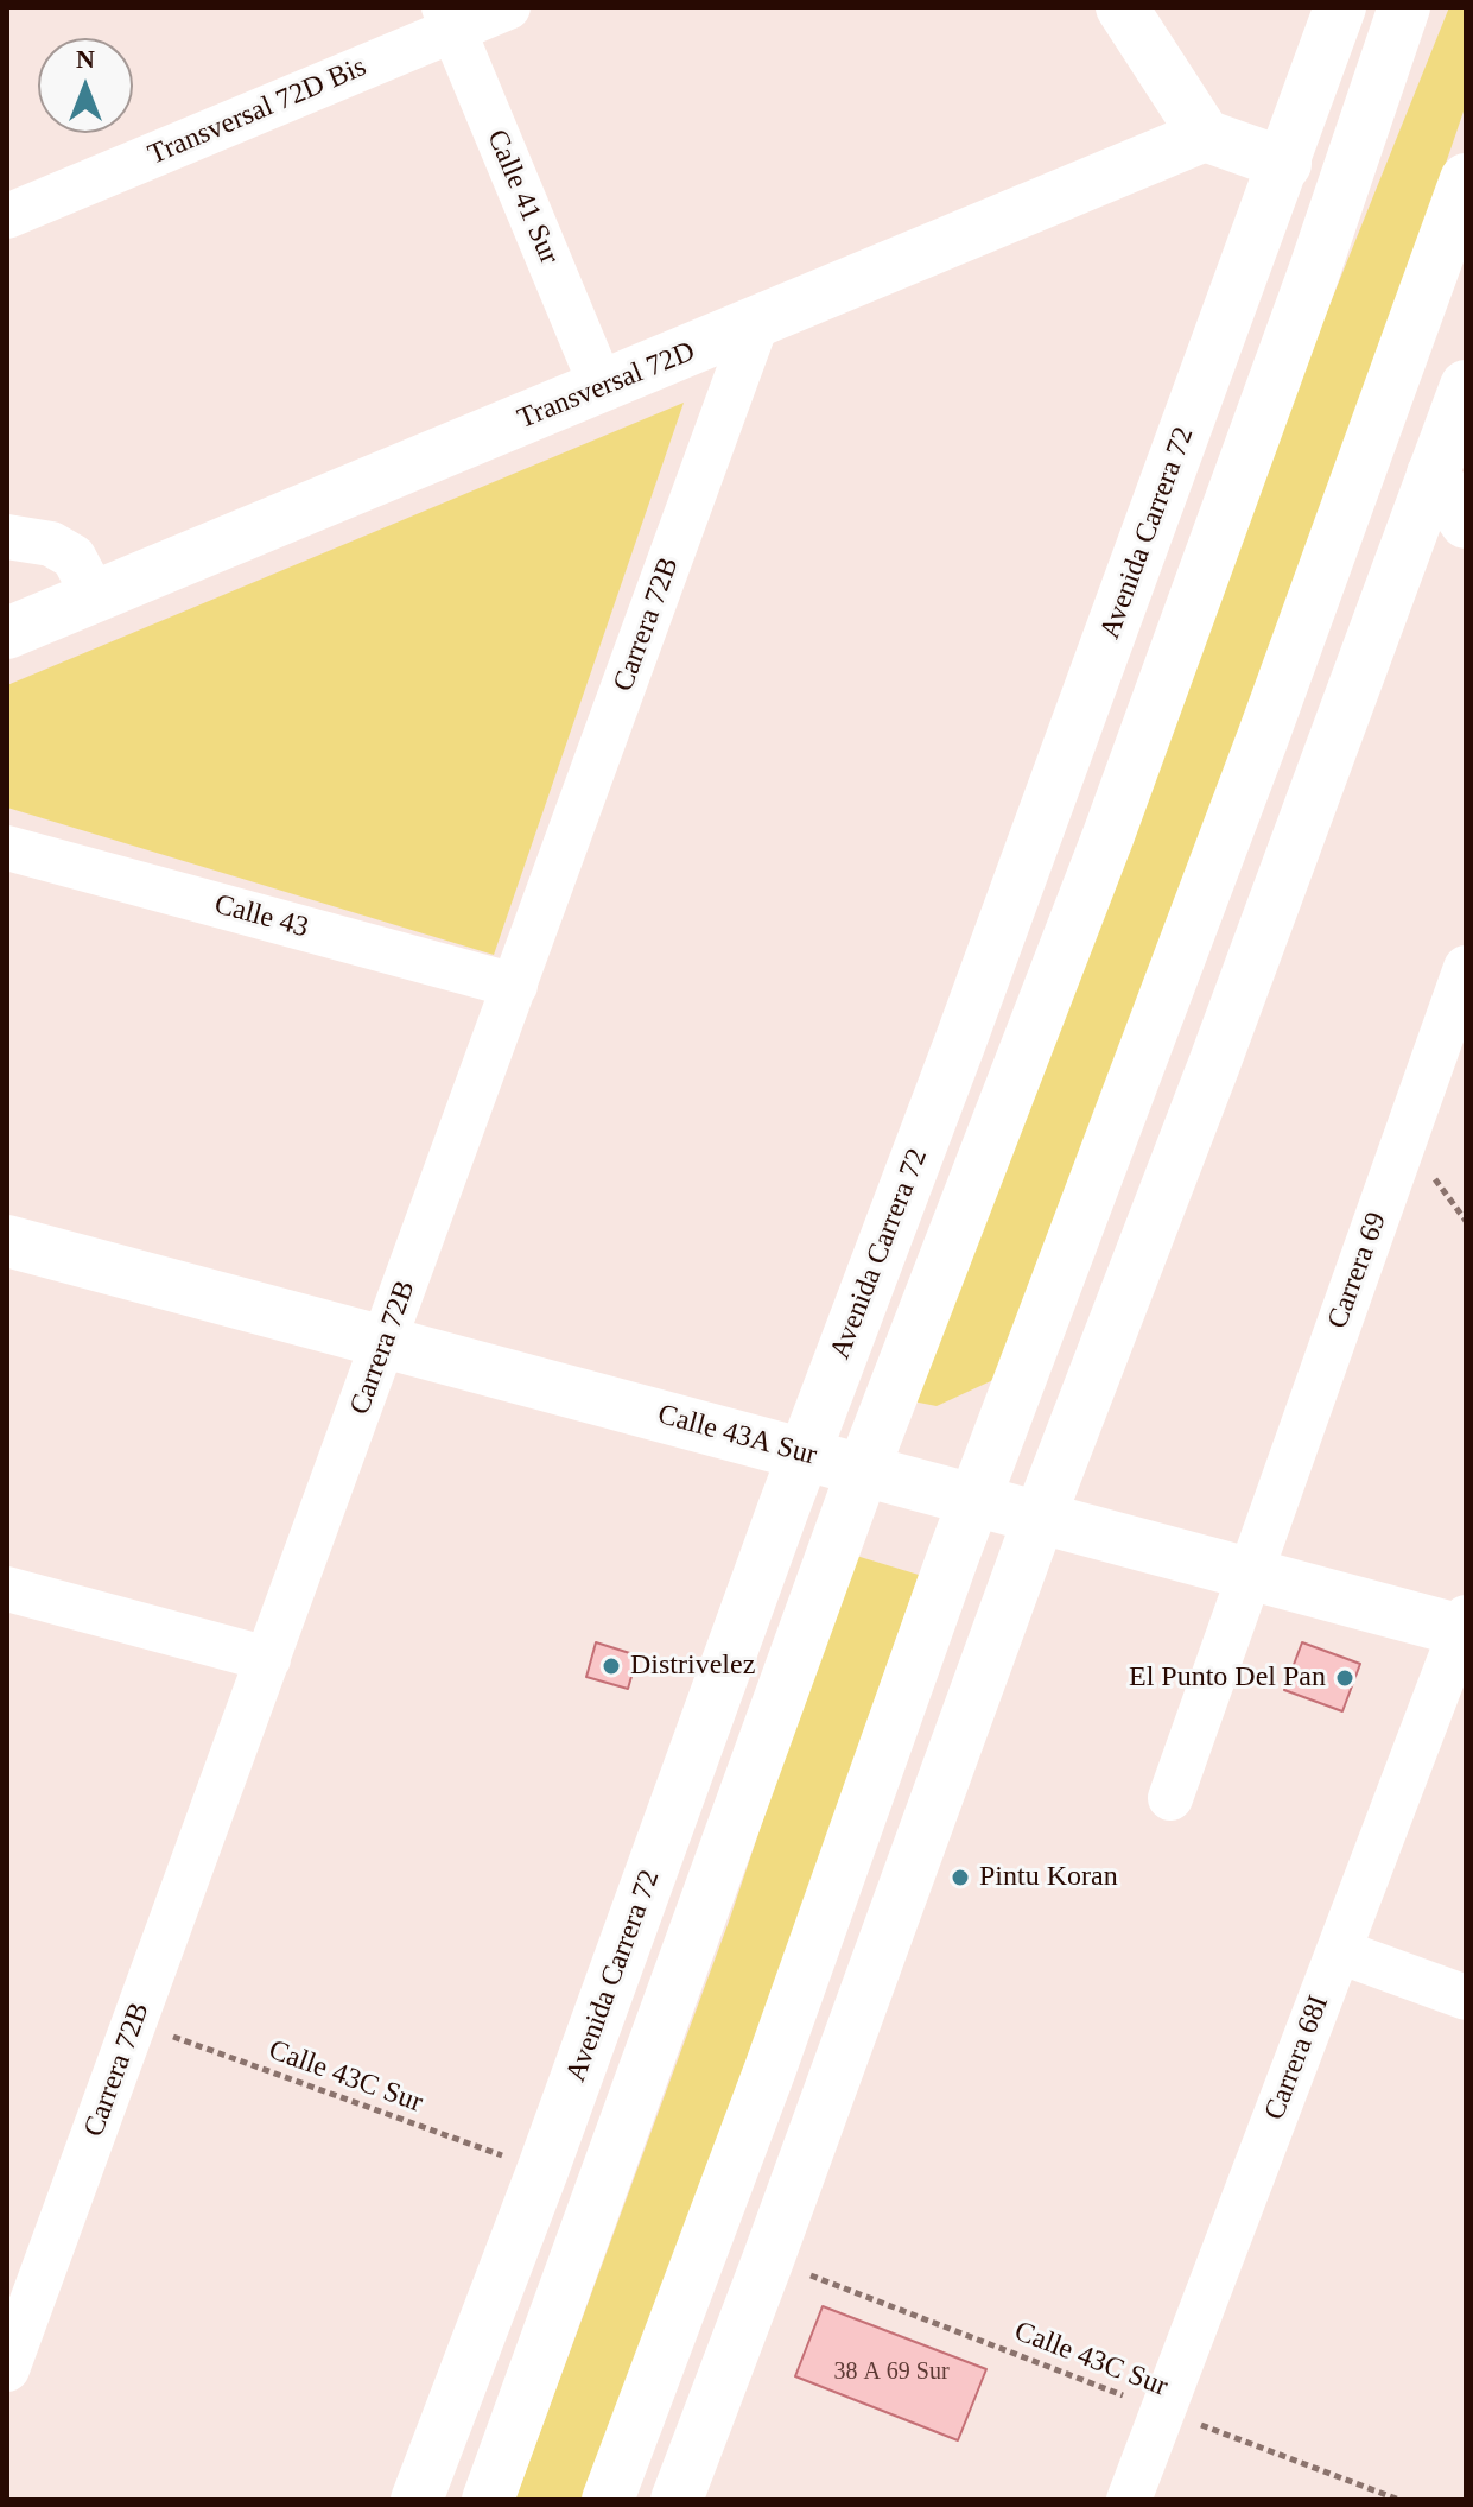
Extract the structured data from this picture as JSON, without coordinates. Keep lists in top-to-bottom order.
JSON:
{
  "streets": {
    "main road": ["Transversal 72D", "Avenida Carrera 72", "Calle 43A Sur"],
    "street": [
      "Transversal 72D Bis",
      "Calle 41 Sur",
      "Carrera 72B",
      "Calle 43",
      "Carrera 69",
      "Carrera 68I"
    ],
    "path": ["Calle 43C Sur"]
  },
  "crossings": [
    ["Transversal 72D Bis", "Calle 41 Sur"],
    ["Calle 41 Sur", "Transversal 72D"],
    ["Transversal 72D", "Carrera 72B"],
    ["Avenida Carrera 72", "Calle 43A Sur"],
    ["Avenida Carrera 72", "Calle 43C Sur"],
    ["Carrera 72B", "Calle 43"],
    ["Carrera 72B", "Calle 43A Sur"],
    ["Carrera 72B", "Calle 43C Sur"],
    ["Carrera 69", "Calle 43A Sur"],
    ["Calle 43A Sur", "Carrera 68I"],
    ["Carrera 68I", "Calle 43C Sur"]
  ],
  "places": ["Distrivelez", "El Punto Del Pan", "Pintu Koran"],
  "house_numbers": ["38 A 69 Sur"],
  "north": "top"
}
